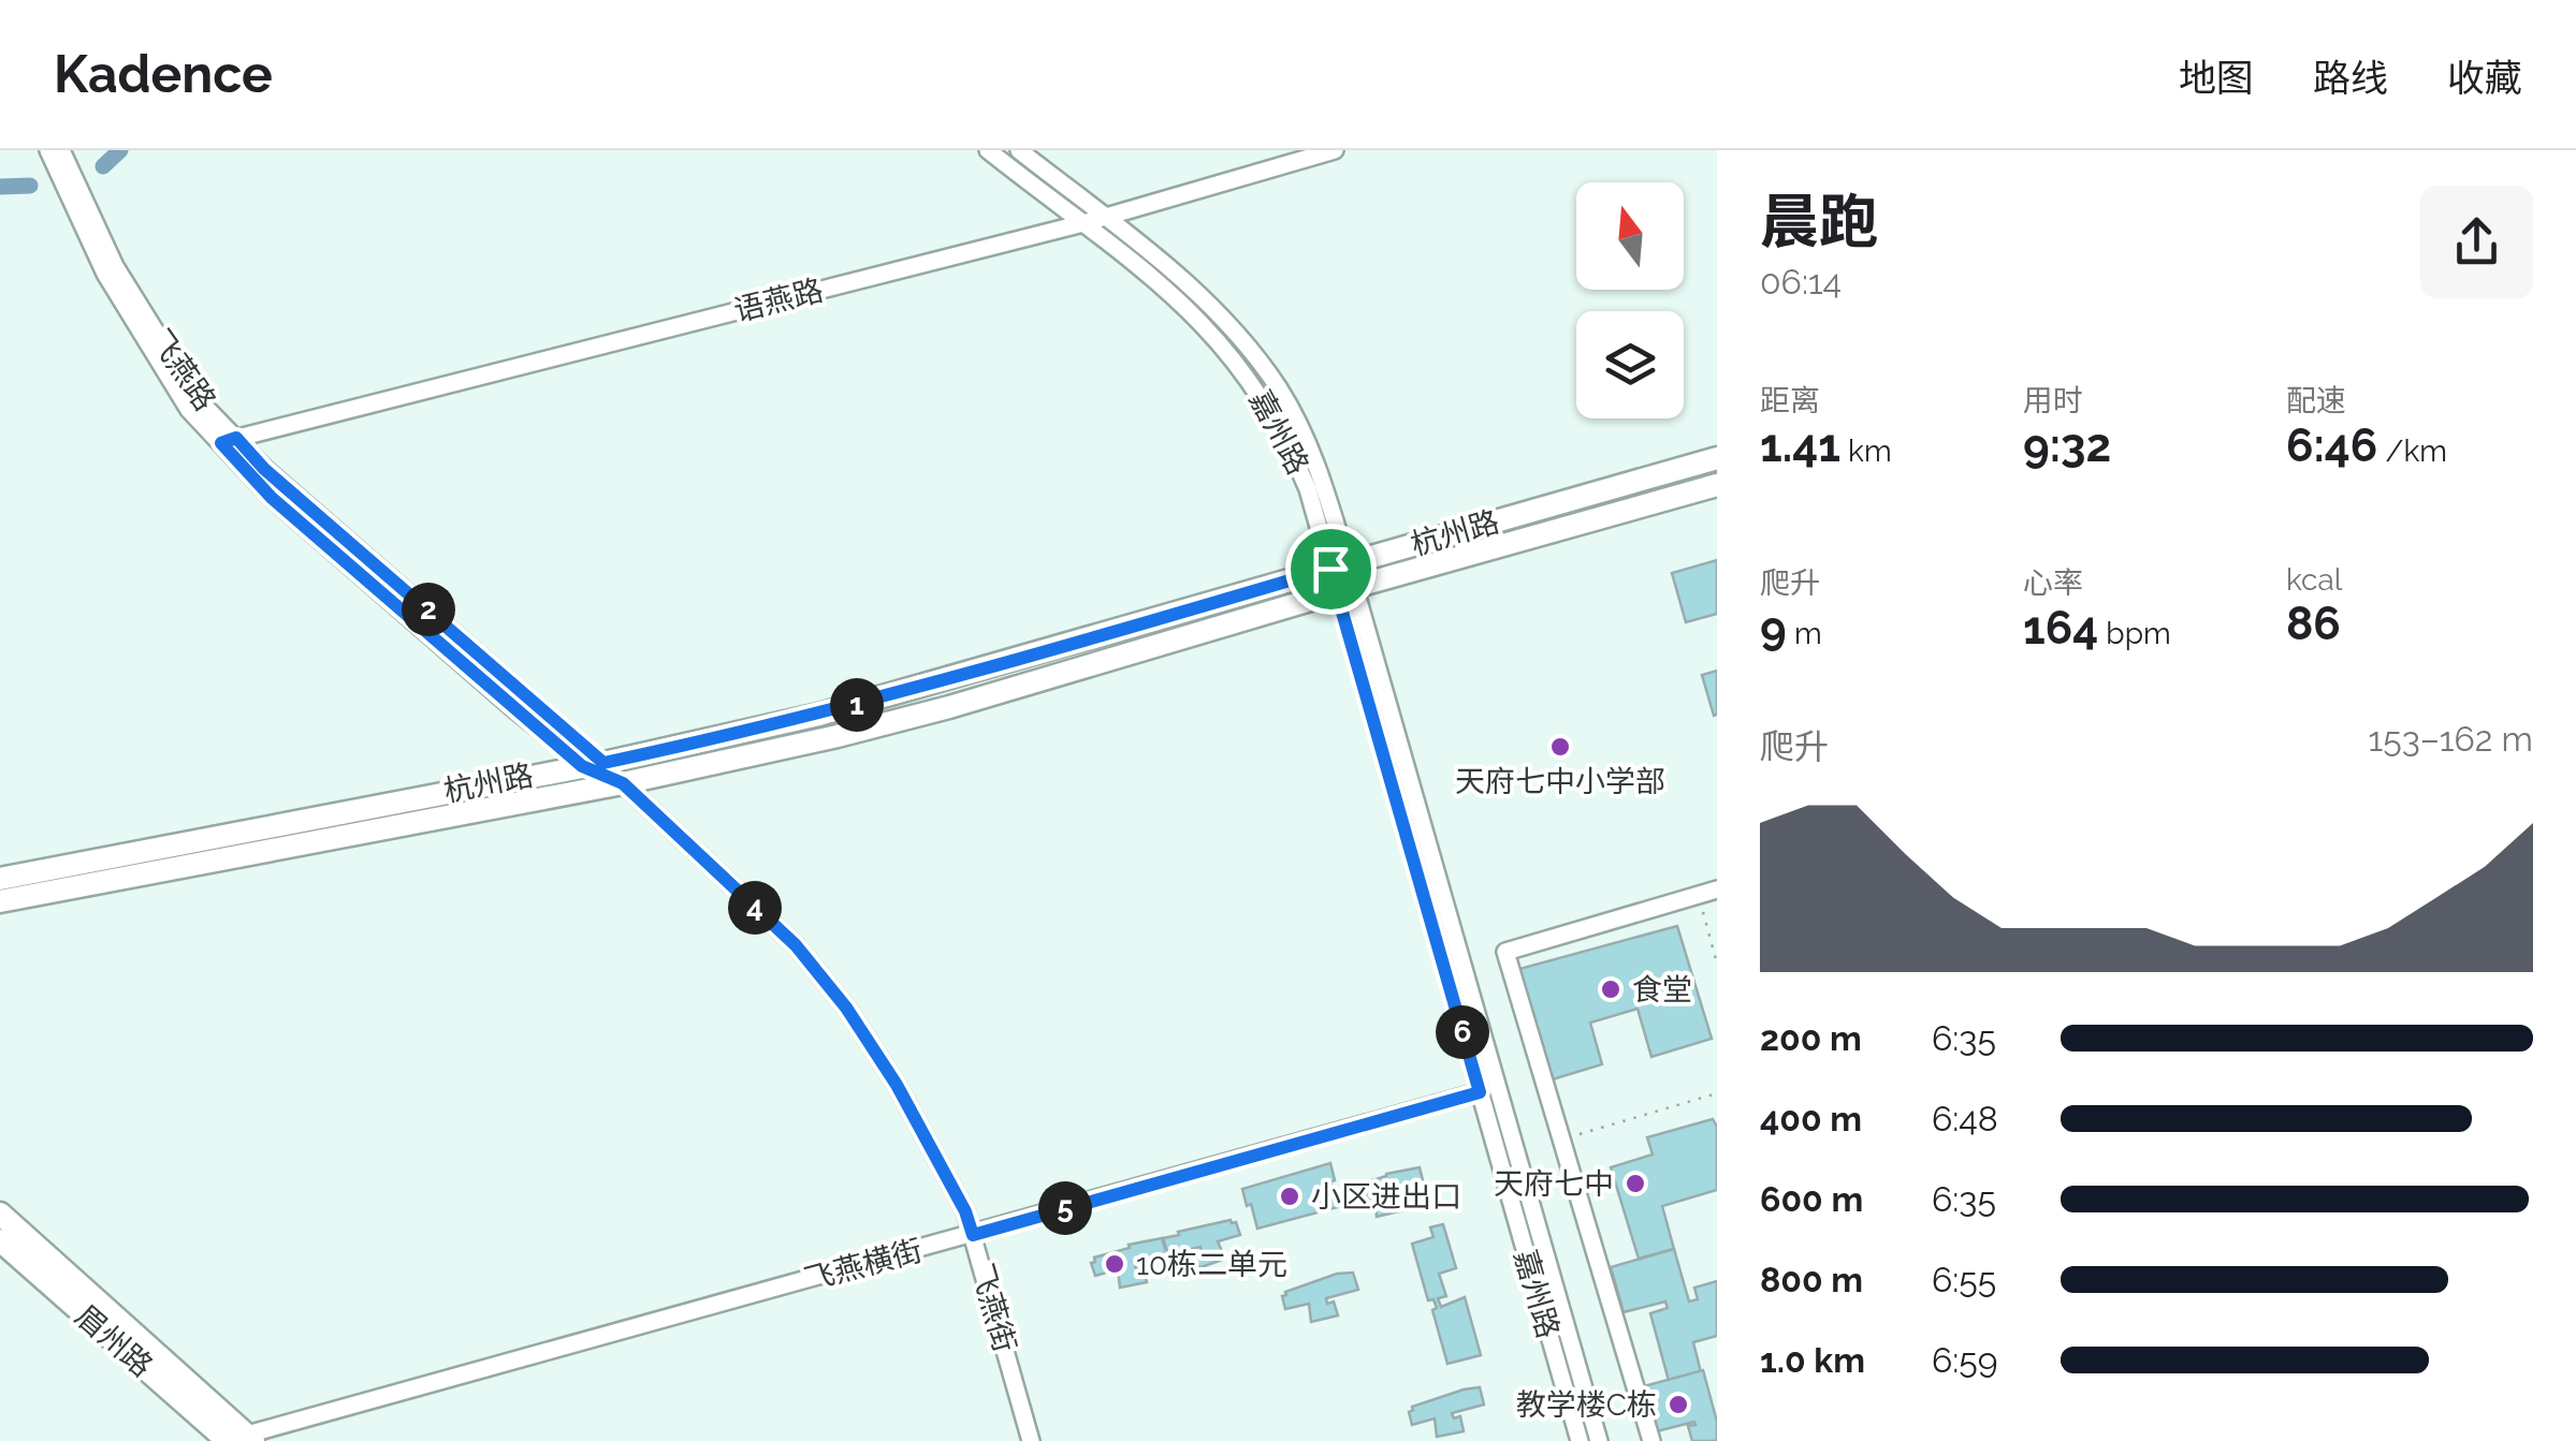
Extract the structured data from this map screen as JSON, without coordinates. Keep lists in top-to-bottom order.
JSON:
{
  "streets": {
    "main road": ["杭州路", "眉州路"],
    "street": [
      "语燕路",
      "飞燕路",
      "嘉州路",
      "飞燕横街",
      "飞燕街"
    ]
  },
  "crossings": [
    ["语燕路", "飞燕路"],
    ["语燕路", "嘉州路"],
    ["飞燕路", "杭州路"],
    ["飞燕路", "飞燕街"],
    ["嘉州路", "杭州路"],
    ["嘉州路", "飞燕横街"],
    ["杭州路", "飞燕街"],
    ["飞燕横街", "飞燕街"],
    ["飞燕横街", "眉州路"]
  ],
  "places": [
    "天府七中小学部",
    "食堂",
    "天府七中",
    "小区进出口",
    "10栋二单元",
    "教学楼C栋"
  ],
  "north": "top",
  "page": {
    "header": "Kadence",
    "nav": ["地图", "路线", "收藏"],
    "heading": ["晨跑", "06:14"],
    "stats": [
      ["距离", "1.41 km"],
      ["用时", "9:32"],
      ["配速", "6:46 /km"],
      ["爬升", "9 m"],
      ["心率", "164 bpm"],
      ["kcal", "86"]
    ],
    "pins": [
      "2",
      "1",
      "4",
      "6",
      "5"
    ],
    "chart": ["爬升", "153–162 m"],
    "list": [
      {
        "name": "200 m",
        "note": "6:35"
      },
      {
        "name": "400 m",
        "note": "6:48"
      },
      {
        "name": "600 m",
        "note": "6:35"
      },
      {
        "name": "800 m",
        "note": "6:55"
      },
      {
        "name": "1.0 km",
        "note": "6:59"
      }
    ]
  }
}
